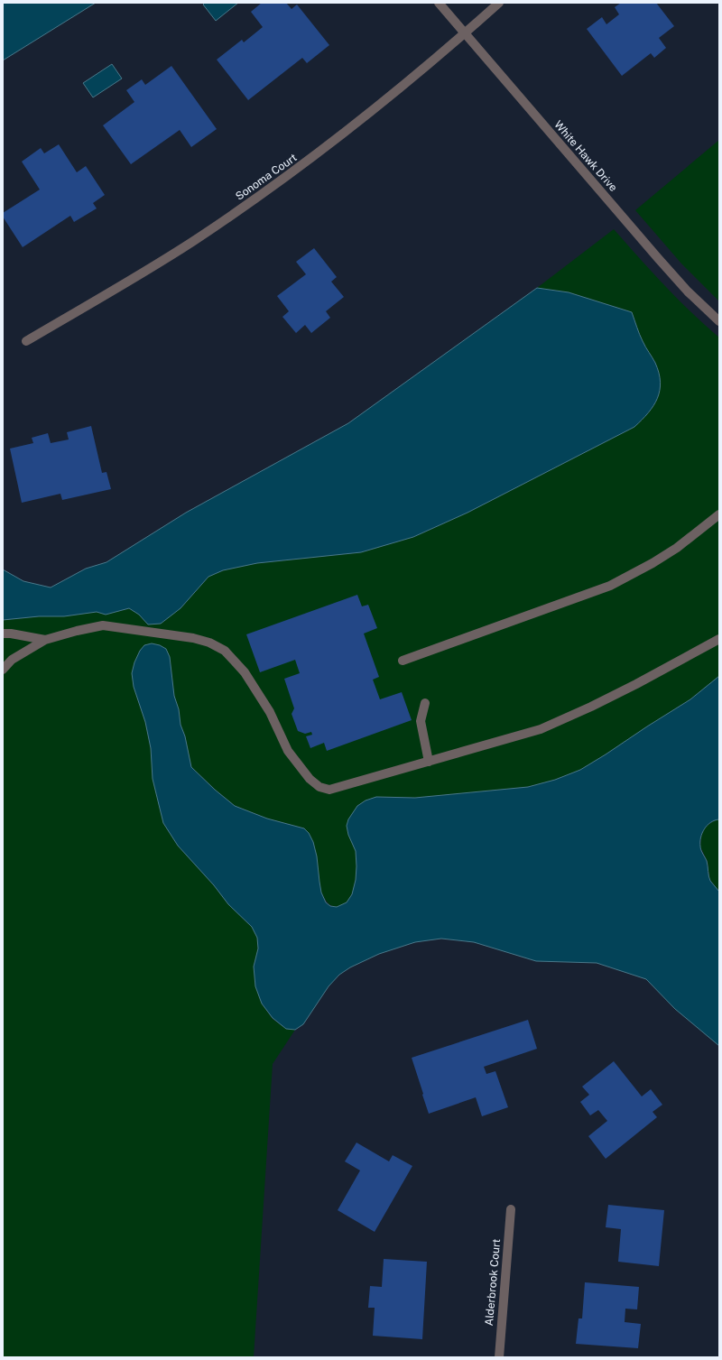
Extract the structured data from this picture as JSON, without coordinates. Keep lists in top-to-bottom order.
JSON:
{
  "streets": {
    "street": ["White Hawk Drive", "Sonoma Court", "Alderbrook Court"]
  },
  "crossings": [
    ["White Hawk Drive", "Sonoma Court"]
  ]
}
